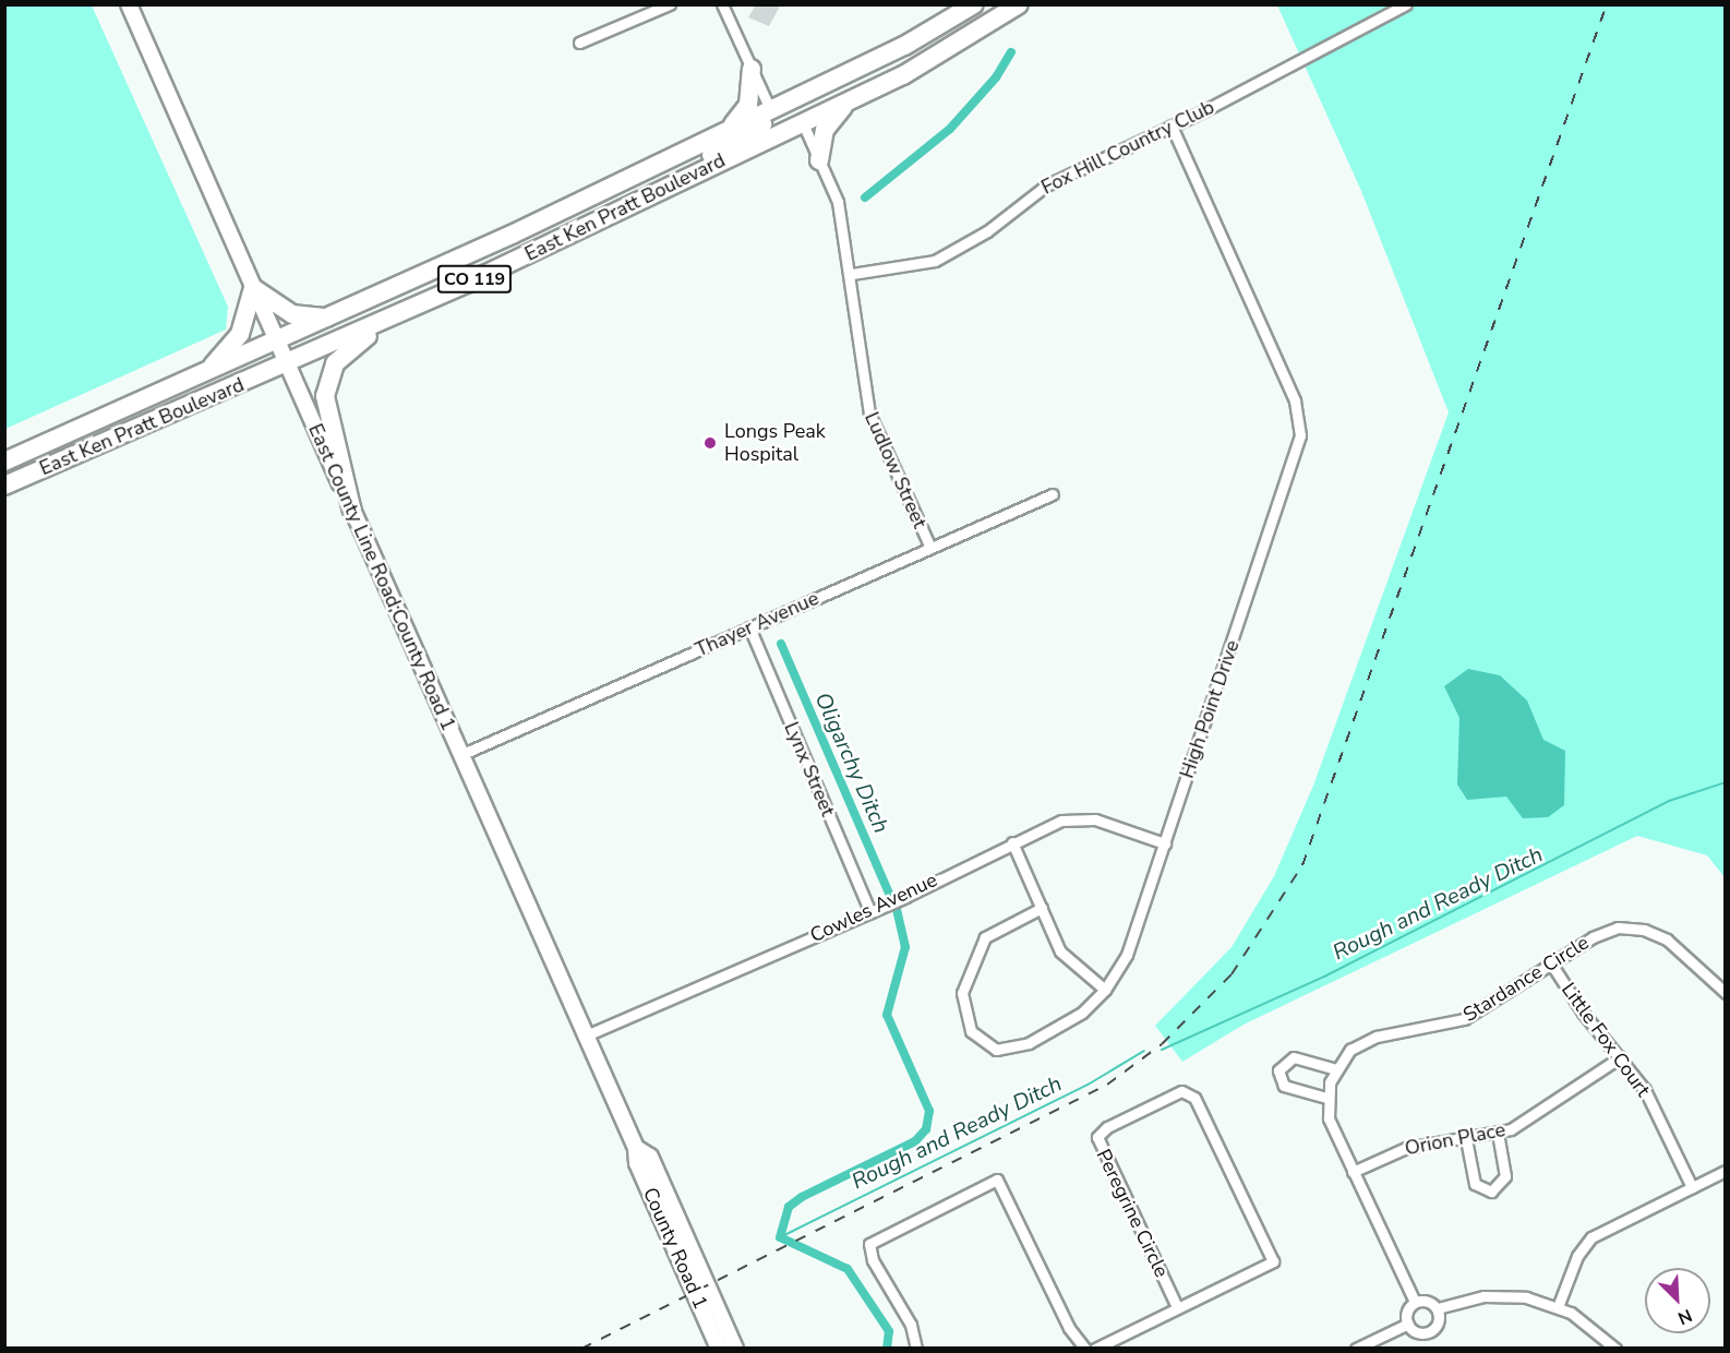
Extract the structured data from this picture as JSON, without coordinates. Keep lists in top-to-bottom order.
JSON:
{
  "streets": {
    "highway": ["East Ken Pratt Boulevard", "CO 119"],
    "main road": ["East County Line Road;County Road 1", "County Road 1"],
    "street": [
      "Fox Hill Country Club",
      "Ludlow Street",
      "Thayer Avenue",
      "High Point Drive",
      "Lynx Street",
      "Cowles Avenue",
      "Stardance Circle",
      "Little Fox Court",
      "Orion Place",
      "Peregrine Circle"
    ]
  },
  "crossings": [
    ["Fox Hill Country Club", "Ludlow Street"],
    ["Fox Hill Country Club", "High Point Drive"],
    ["East Ken Pratt Boulevard", "East County Line Road;County Road 1"],
    ["Ludlow Street", "Thayer Avenue"],
    ["East County Line Road;County Road 1", "Thayer Avenue"],
    ["East County Line Road;County Road 1", "Cowles Avenue"],
    ["East County Line Road;County Road 1", "County Road 1"],
    ["Thayer Avenue", "Lynx Street"],
    ["High Point Drive", "Cowles Avenue"],
    ["Lynx Street", "Cowles Avenue"],
    ["Stardance Circle", "Little Fox Court"],
    ["Stardance Circle", "Orion Place"],
    ["Little Fox Court", "Orion Place"]
  ],
  "water": ["Oligarchy Ditch", "Rough and Ready Ditch"],
  "places": ["Longs Peak Hospital"],
  "north": "bottom right"
}
